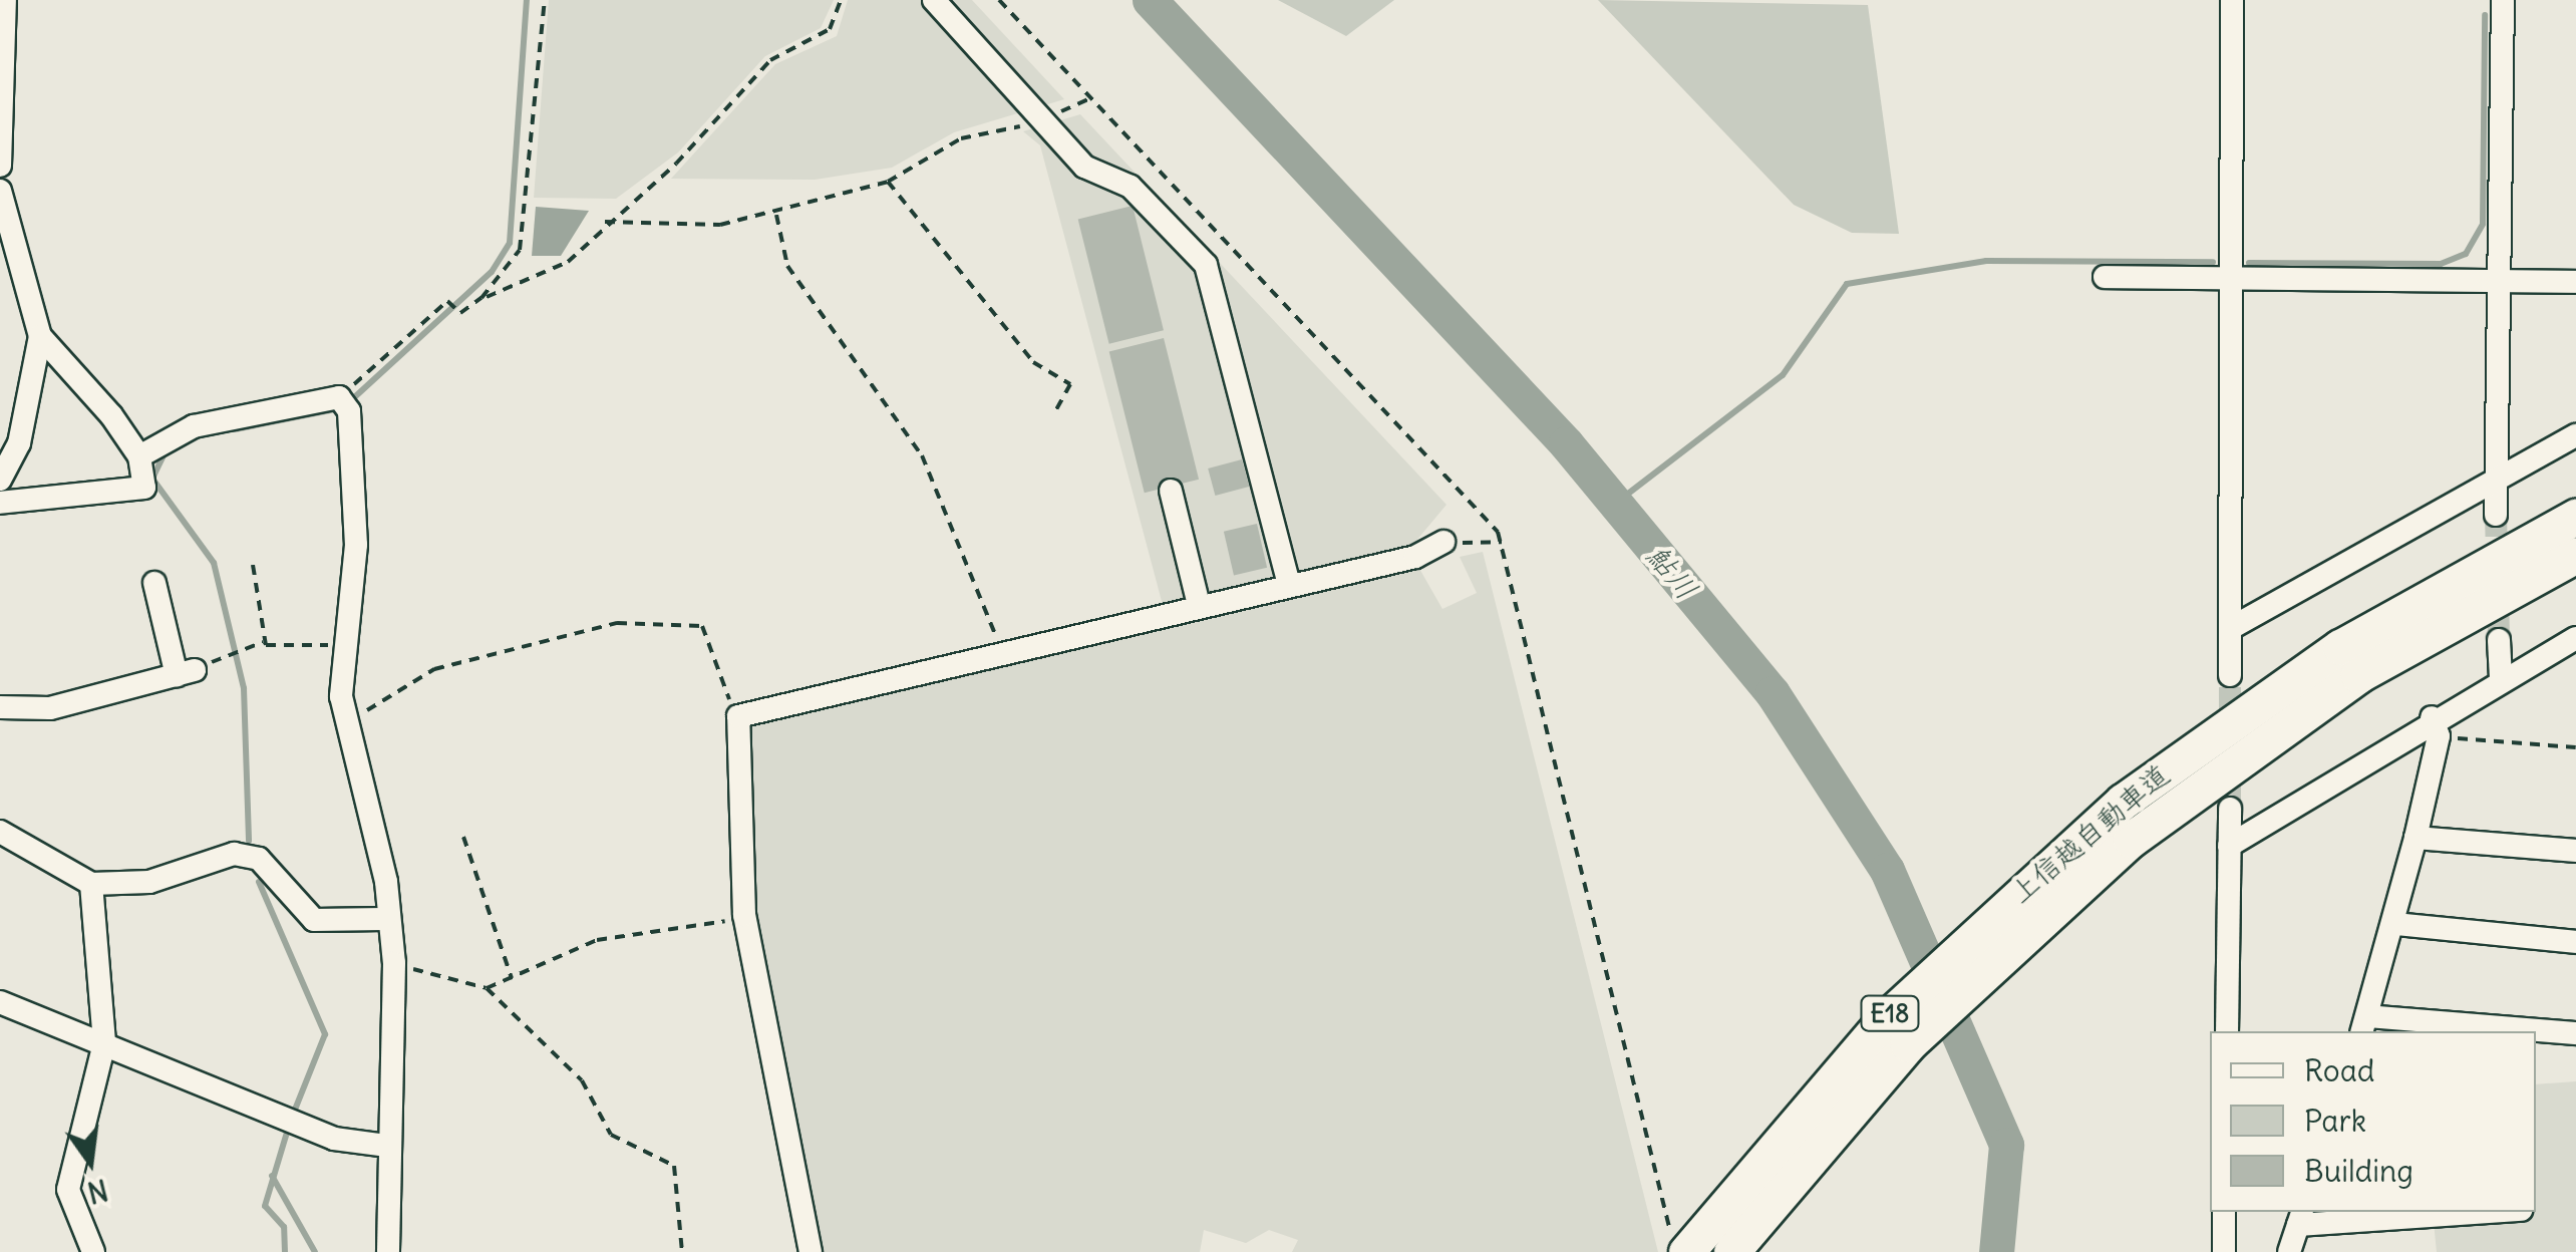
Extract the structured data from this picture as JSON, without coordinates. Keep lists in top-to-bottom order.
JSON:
{
  "streets": {
    "highway": ["上信越自動車道", "E18"]
  },
  "water": ["鮎川"],
  "legend": ["Road", "Park", "Building"],
  "north": "bottom"
}
